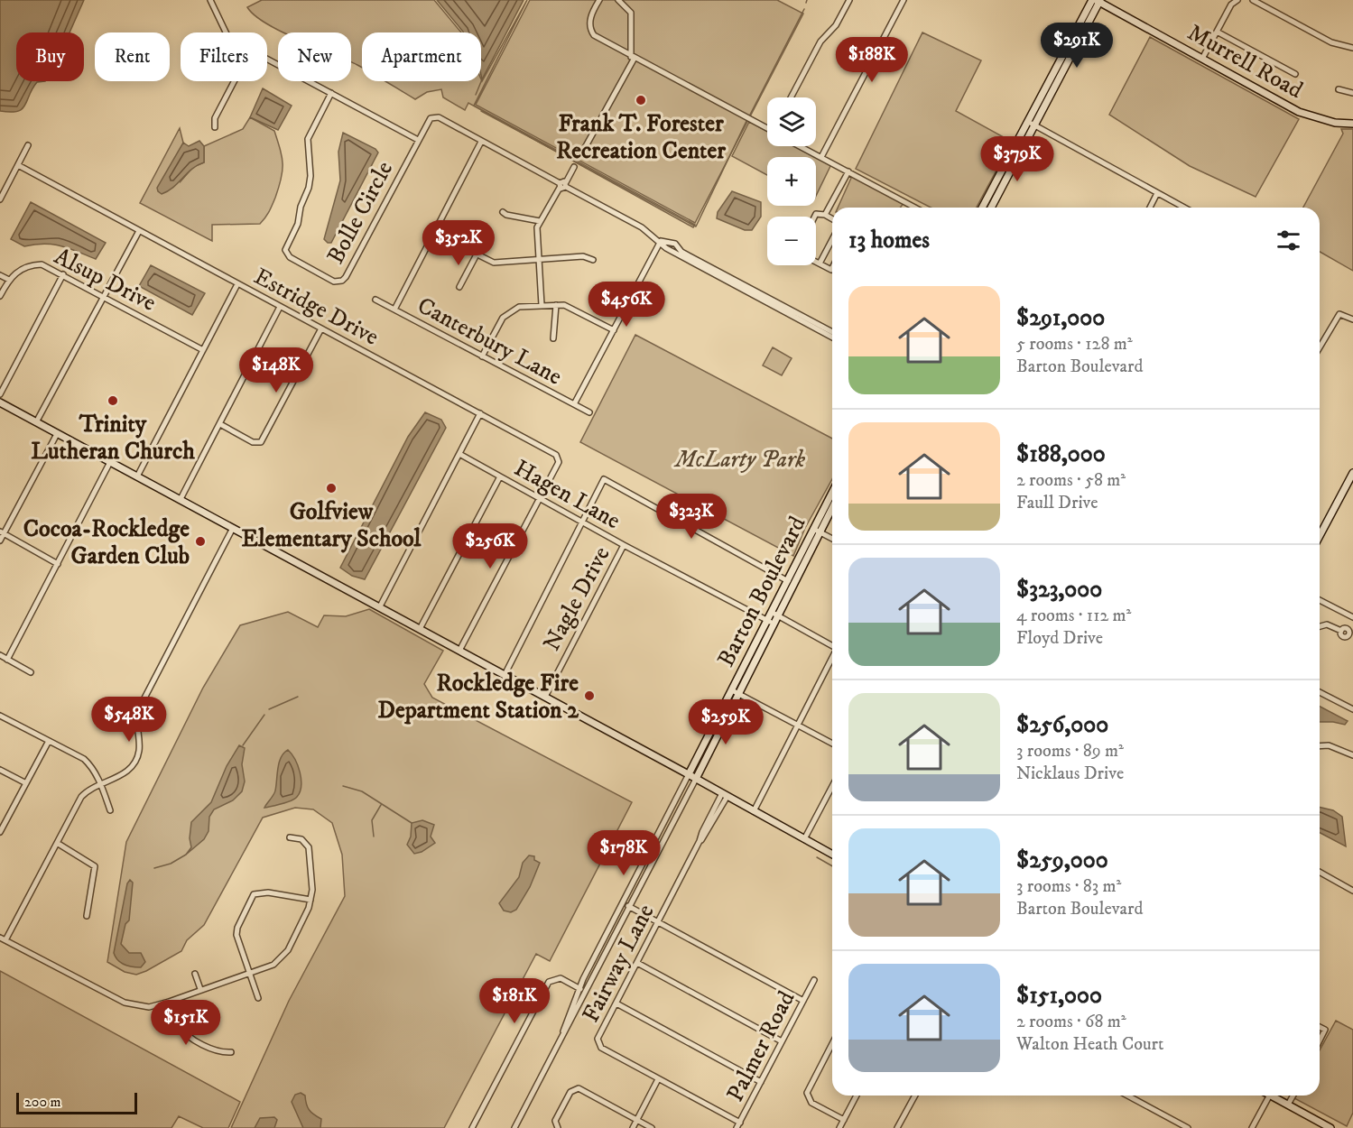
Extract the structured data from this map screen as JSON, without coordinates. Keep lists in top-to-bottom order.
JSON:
{
  "streets": {
    "main road": ["Murrell Road", "Barton Boulevard"],
    "street": [
      "Bolle Circle",
      "Alsup Drive",
      "Estridge Drive",
      "Canterbury Lane",
      "Hagen Lane",
      "Nagle Drive",
      "Fairway Lane",
      "Palmer Road"
    ]
  },
  "crossings": [
    ["Estridge Drive", "Hagen Lane"],
    ["Hagen Lane", "Barton Boulevard"],
    ["Hagen Lane", "Nagle Drive"],
    ["Fairway Lane", "Palmer Road"]
  ],
  "parks": ["McLarty Park"],
  "places": [
    "Frank T. Forester Recreation Center",
    "Trinity Lutheran Church",
    "Golfview Elementary School",
    "Cocoa-Rockledge Garden Club",
    "Rockledge Fire Department Station 2"
  ],
  "scale_bar": "200 m",
  "page": {
    "price": [
      "$291K",
      "$188K",
      "$379K",
      "$352K",
      "$456K",
      "$148K",
      "$323K",
      "$256K",
      "$548K",
      "$259K",
      "$178K",
      "$181K",
      "$151K"
    ],
    "chip": [
      "Buy",
      "Rent",
      "Filters",
      "New",
      "Apartment"
    ],
    "map_buttons": ["+", "−"],
    "heading": "13 homes",
    "list": [
      {
        "name": "$291,000",
        "note": "5 rooms · 128 m² · Barton Boulevard"
      },
      {
        "name": "$188,000",
        "note": "2 rooms · 58 m² · Faull Drive"
      },
      {
        "name": "$323,000",
        "note": "4 rooms · 112 m² · Floyd Drive"
      },
      {
        "name": "$256,000",
        "note": "3 rooms · 89 m² · Nicklaus Drive"
      },
      {
        "name": "$259,000",
        "note": "3 rooms · 83 m² · Barton Boulevard"
      },
      {
        "name": "$151,000",
        "note": "2 rooms · 68 m² · Walton Heath Court"
      }
    ],
    "scale": "200 m"
  }
}
